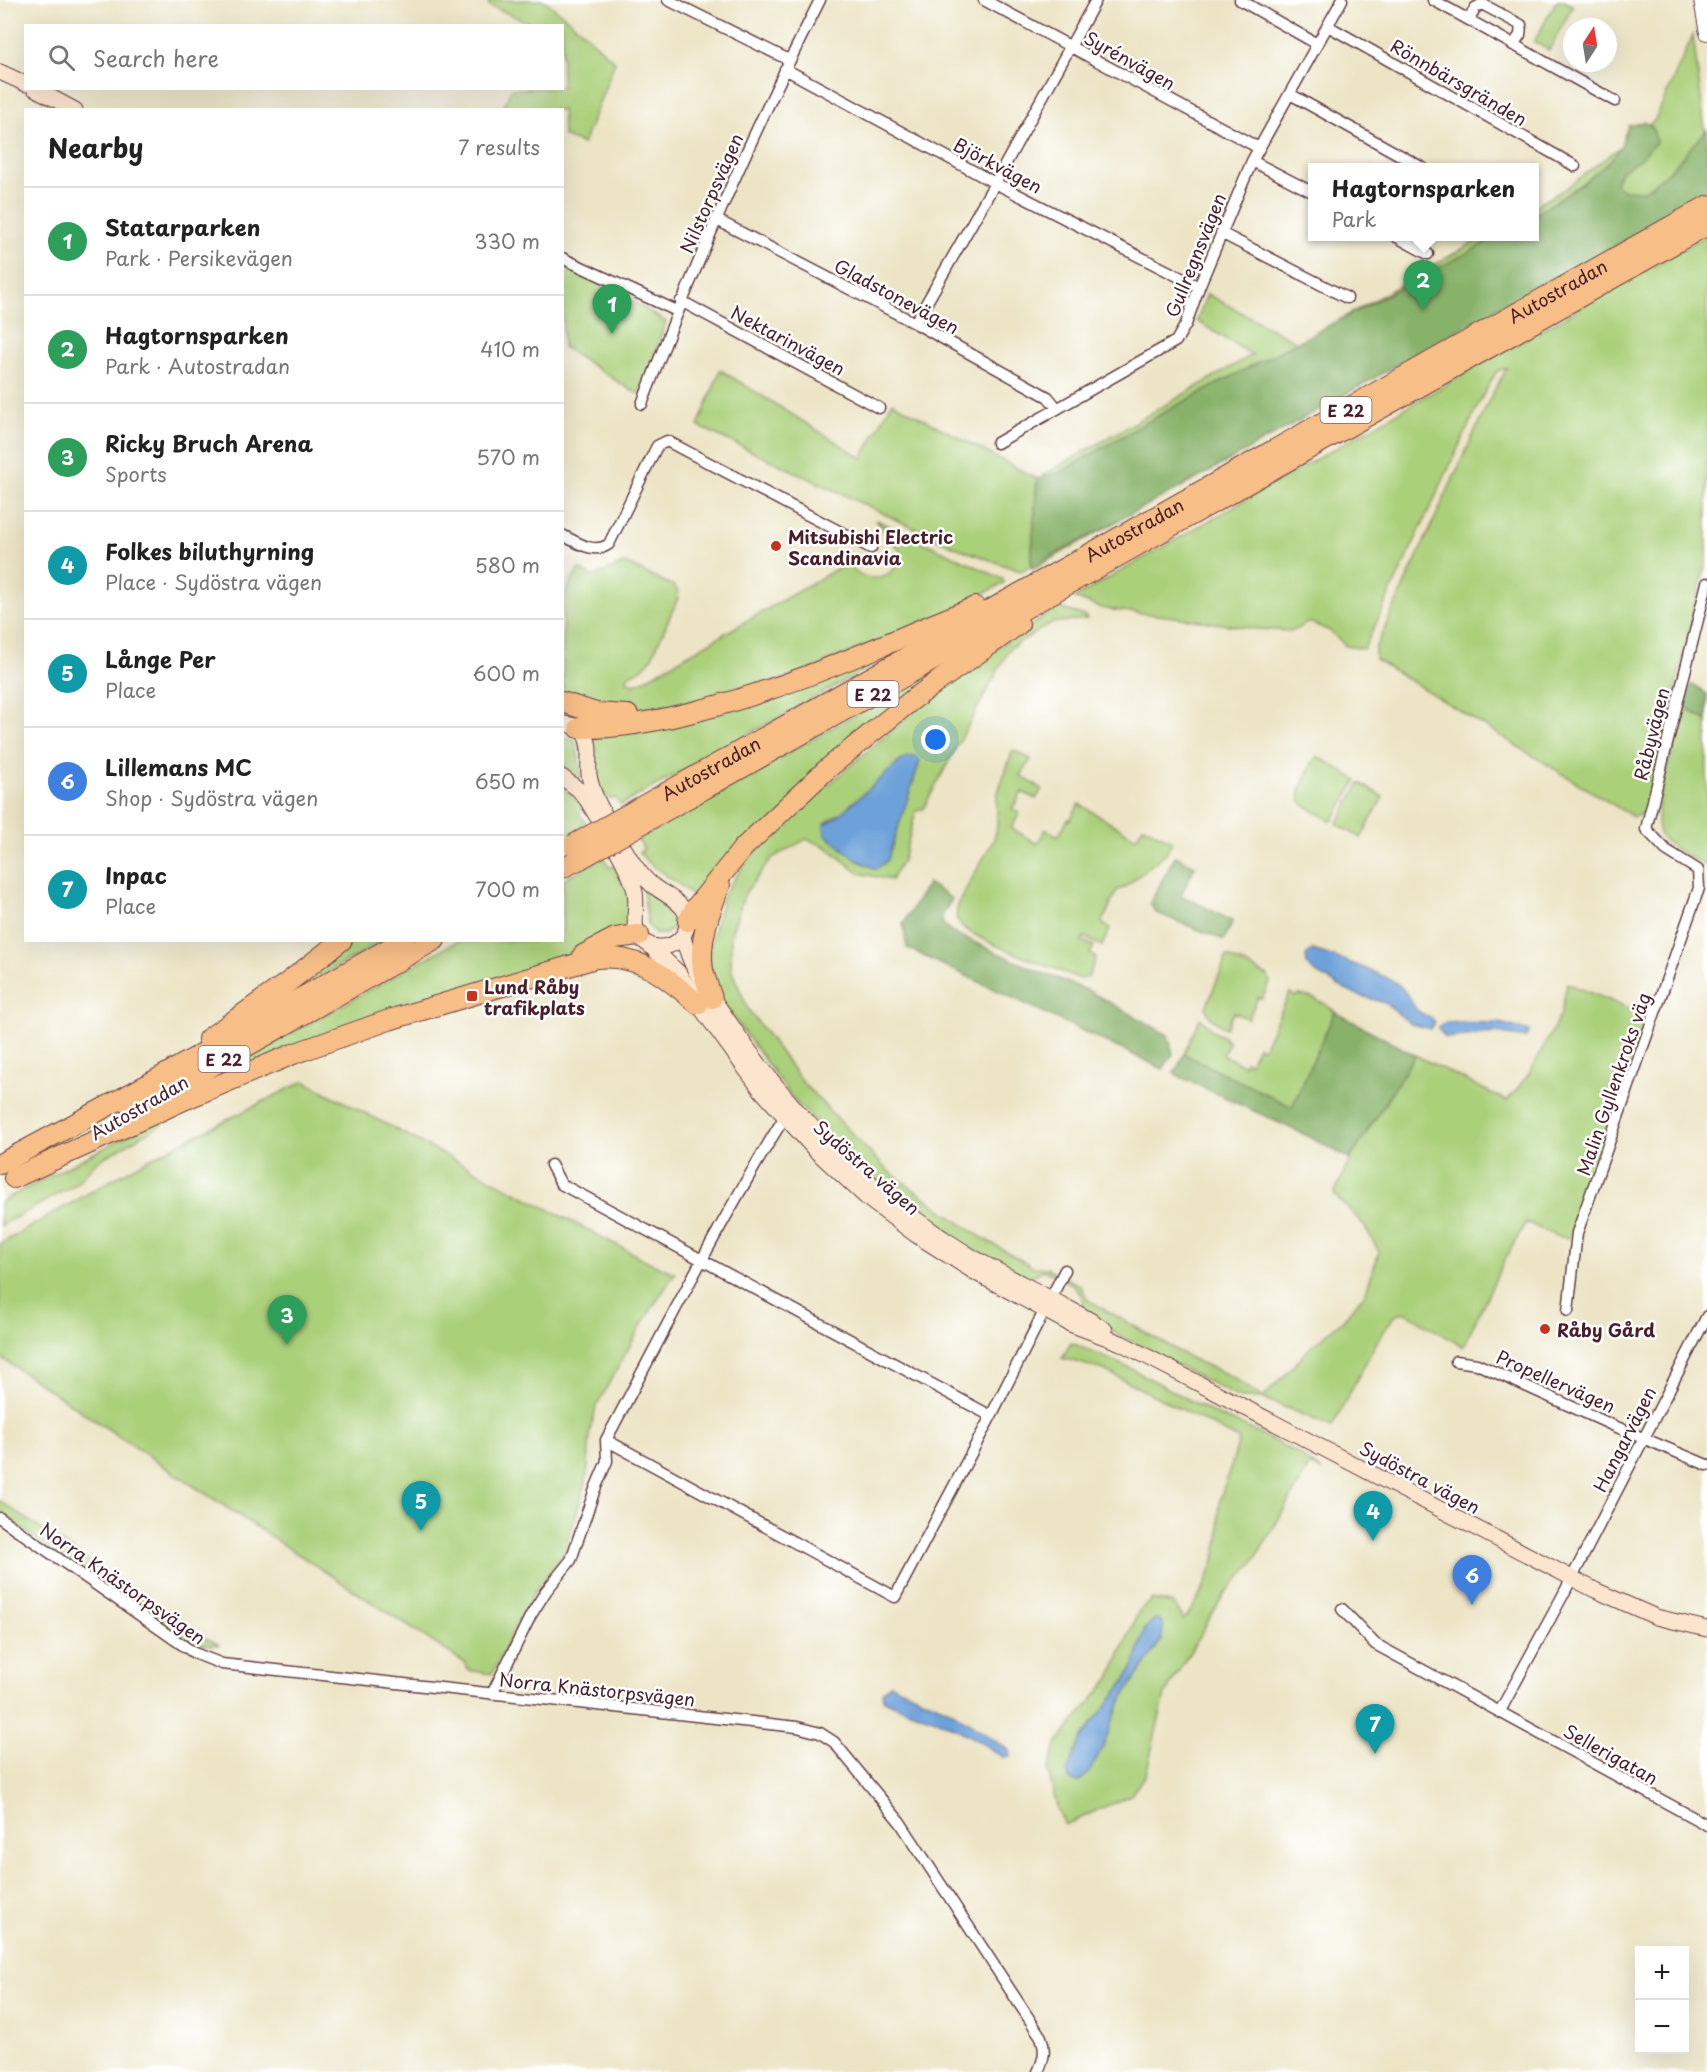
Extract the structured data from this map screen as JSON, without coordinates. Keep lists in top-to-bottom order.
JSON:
{
  "streets": {
    "highway": ["Autostradan", "E 22"],
    "main road": ["Sydöstra vägen"],
    "street": [
      "Syrénvägen",
      "Rönnbärsgränden",
      "Björkvägen",
      "Nilstorpsvägen",
      "Gullregnsvägen",
      "Gladstonevägen",
      "Nektarinvägen",
      "Råbyvägen",
      "Malin Gyllenkroks väg",
      "Propellervägen",
      "Hangarvägen",
      "Norra Knästorpsvägen",
      "Sellerigatan"
    ]
  },
  "crossings": [
    ["Syrénvägen", "Gullregnsvägen"],
    ["Rönnbärsgränden", "Gullregnsvägen"],
    ["Björkvägen", "Nilstorpsvägen"],
    ["Björkvägen", "Gullregnsvägen"],
    ["Nilstorpsvägen", "Gladstonevägen"],
    ["Nilstorpsvägen", "Nektarinvägen"],
    ["Gullregnsvägen", "Gladstonevägen"],
    ["Råbyvägen", "Malin Gyllenkroks väg"],
    ["Sydöstra vägen", "Hangarvägen"],
    ["Propellervägen", "Hangarvägen"]
  ],
  "places": {
    "other": ["Mitsubishi Electric Scandinavia", "Råby Gård"],
    "transit": ["Lund Råby trafikplats"]
  },
  "north": "top",
  "page": {
    "search": "Search here",
    "heading": ["Nearby", "7 results"],
    "popup": ["Hagtornsparken", "Park"],
    "list": [
      {
        "mark": "1",
        "name": "Statarparken",
        "note": "Park · Persikevägen",
        "value": "330 m"
      },
      {
        "mark": "2",
        "name": "Hagtornsparken",
        "note": "Park · Autostradan",
        "value": "410 m"
      },
      {
        "mark": "3",
        "name": "Ricky Bruch Arena",
        "note": "Sports",
        "value": "570 m"
      },
      {
        "mark": "4",
        "name": "Folkes biluthyrning",
        "note": "Place · Sydöstra vägen",
        "value": "580 m"
      },
      {
        "mark": "5",
        "name": "Långe Per",
        "note": "Place",
        "value": "600 m"
      },
      {
        "mark": "6",
        "name": "Lillemans MC",
        "note": "Shop · Sydöstra vägen",
        "value": "650 m"
      },
      {
        "mark": "7",
        "name": "Inpac",
        "note": "Place",
        "value": "700 m"
      }
    ],
    "pins": [
      "2",
      "1",
      "3",
      "5",
      "4",
      "6",
      "7"
    ],
    "map_buttons": ["+", "−"]
  }
}
